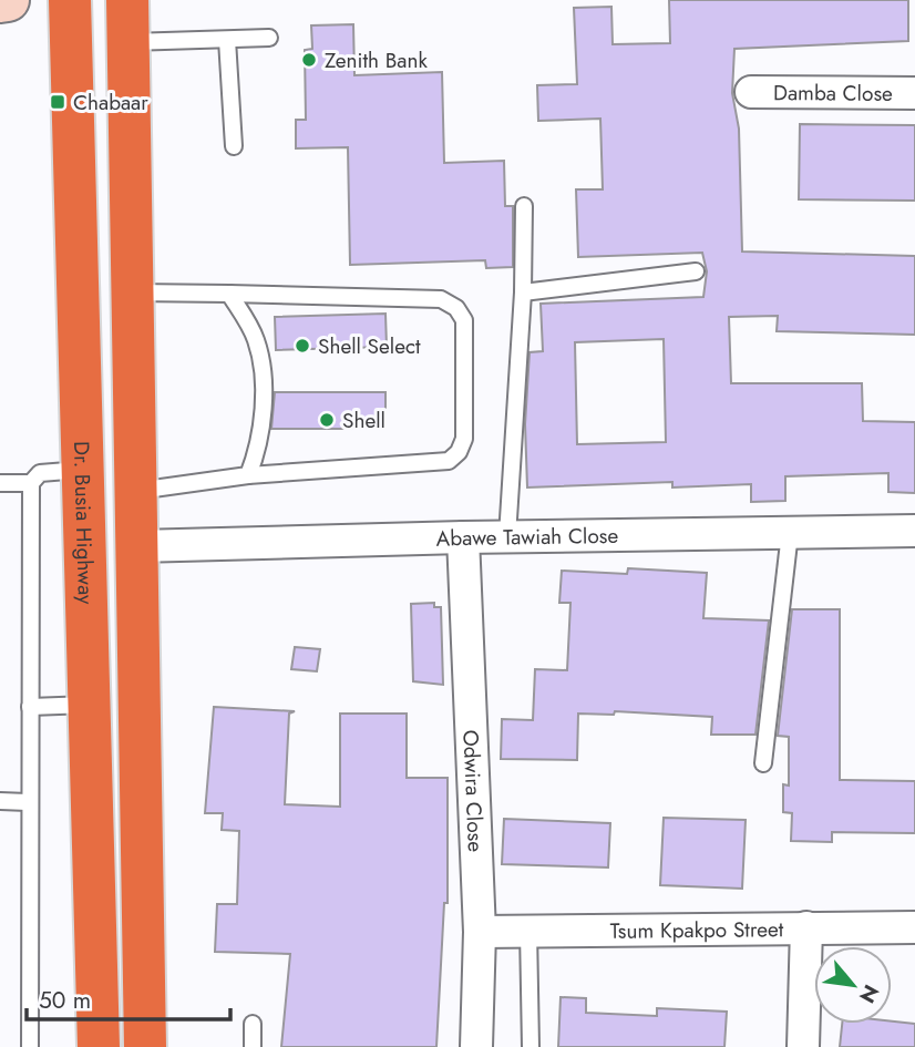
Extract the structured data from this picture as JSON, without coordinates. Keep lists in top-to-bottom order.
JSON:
{
  "streets": {
    "highway": ["Dr. Busia Highway"],
    "street": [
      "Damba Close",
      "Abawe Tawiah Close",
      "Odwira Close",
      "Tsum Kpakpo Street"
    ]
  },
  "crossings": [
    ["Abawe Tawiah Close", "Odwira Close"],
    ["Odwira Close", "Tsum Kpakpo Street"]
  ],
  "places": {
    "other": ["Zenith Bank", "Shell Select", "Shell"],
    "transit": ["Chabaar"]
  },
  "scale_bar": "50 m",
  "north": "bottom right"
}
